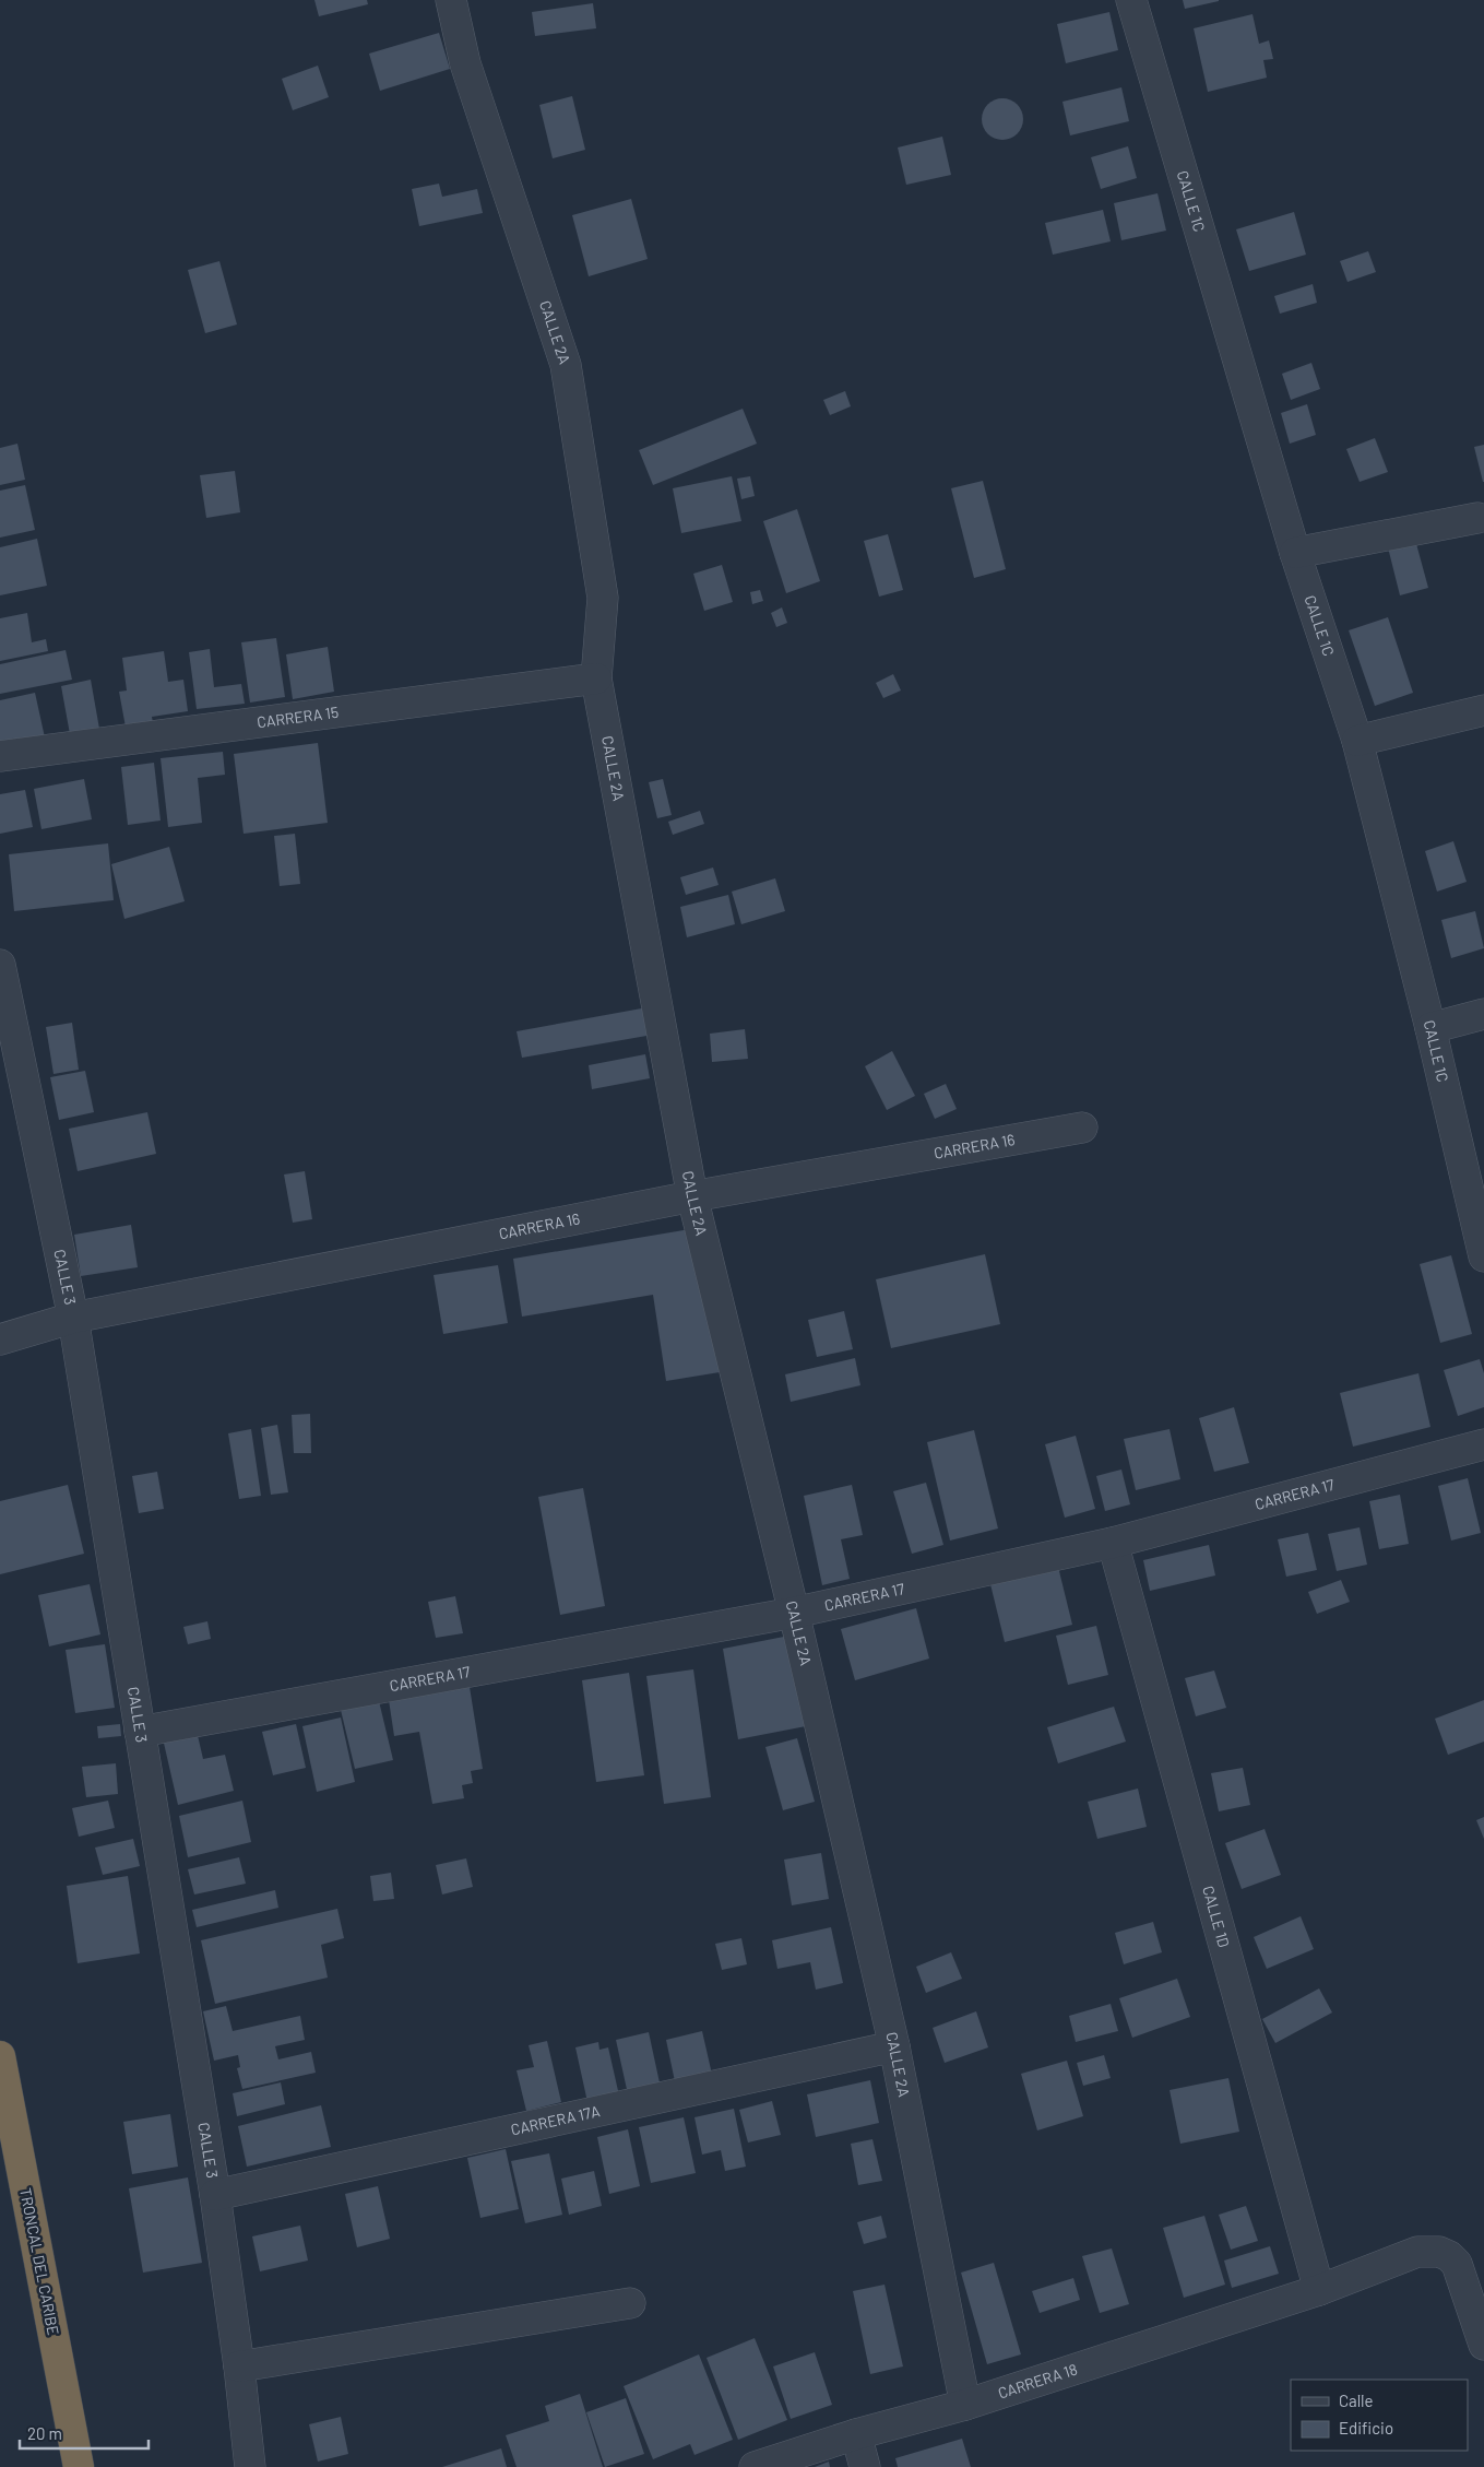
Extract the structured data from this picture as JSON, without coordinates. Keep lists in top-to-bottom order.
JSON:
{
  "streets": {
    "highway": ["TRONCAL DEL CARIBE"],
    "street": [
      "CALLE 1C",
      "CALLE 2A",
      "CARRERA 15",
      "CARRERA 16",
      "CALLE 3",
      "CARRERA 17",
      "CALLE 1D",
      "CARRERA 17A",
      "CARRERA 18"
    ]
  },
  "crossings": [
    ["CALLE 2A", "CARRERA 15"],
    ["CALLE 2A", "CARRERA 16"],
    ["CALLE 2A", "CARRERA 17"],
    ["CALLE 2A", "CARRERA 17A"],
    ["CALLE 2A", "CARRERA 18"],
    ["CARRERA 16", "CALLE 3"],
    ["CALLE 3", "CARRERA 17"],
    ["CALLE 3", "CARRERA 17A"],
    ["CARRERA 17", "CALLE 1D"],
    ["CALLE 1D", "CARRERA 18"]
  ],
  "legend": ["Calle", "Edificio"],
  "scale_bar": "20 m"
}
